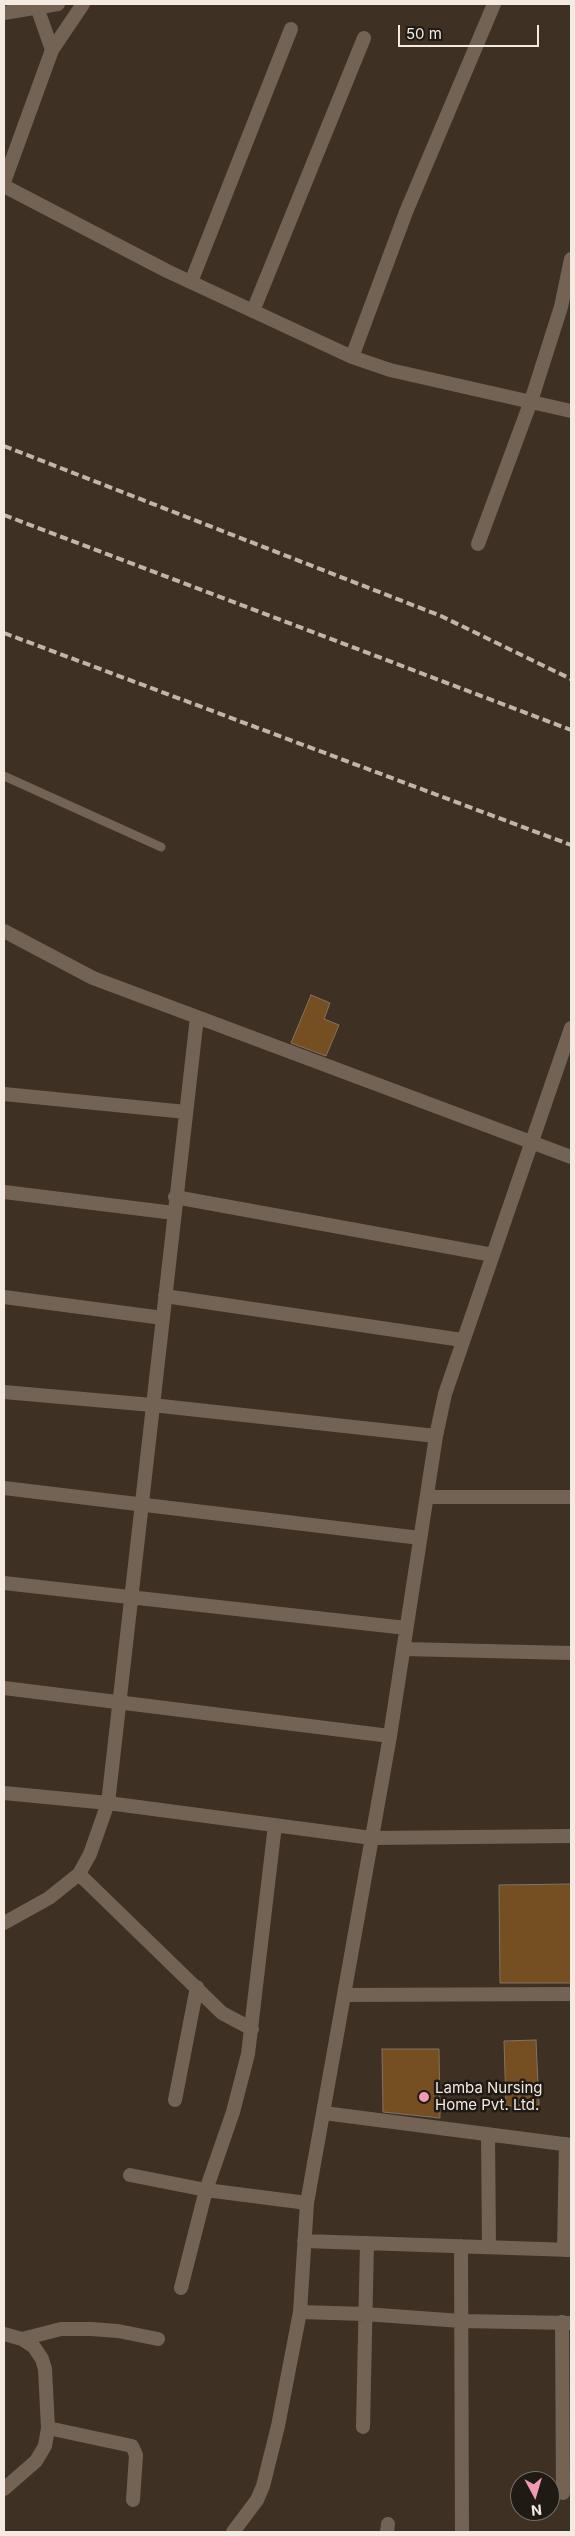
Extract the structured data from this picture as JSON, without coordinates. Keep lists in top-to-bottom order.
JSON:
{
  "places": ["Lamba Nursing Home Pvt. Ltd."],
  "scale_bar": "50 m",
  "north": "bottom"
}
